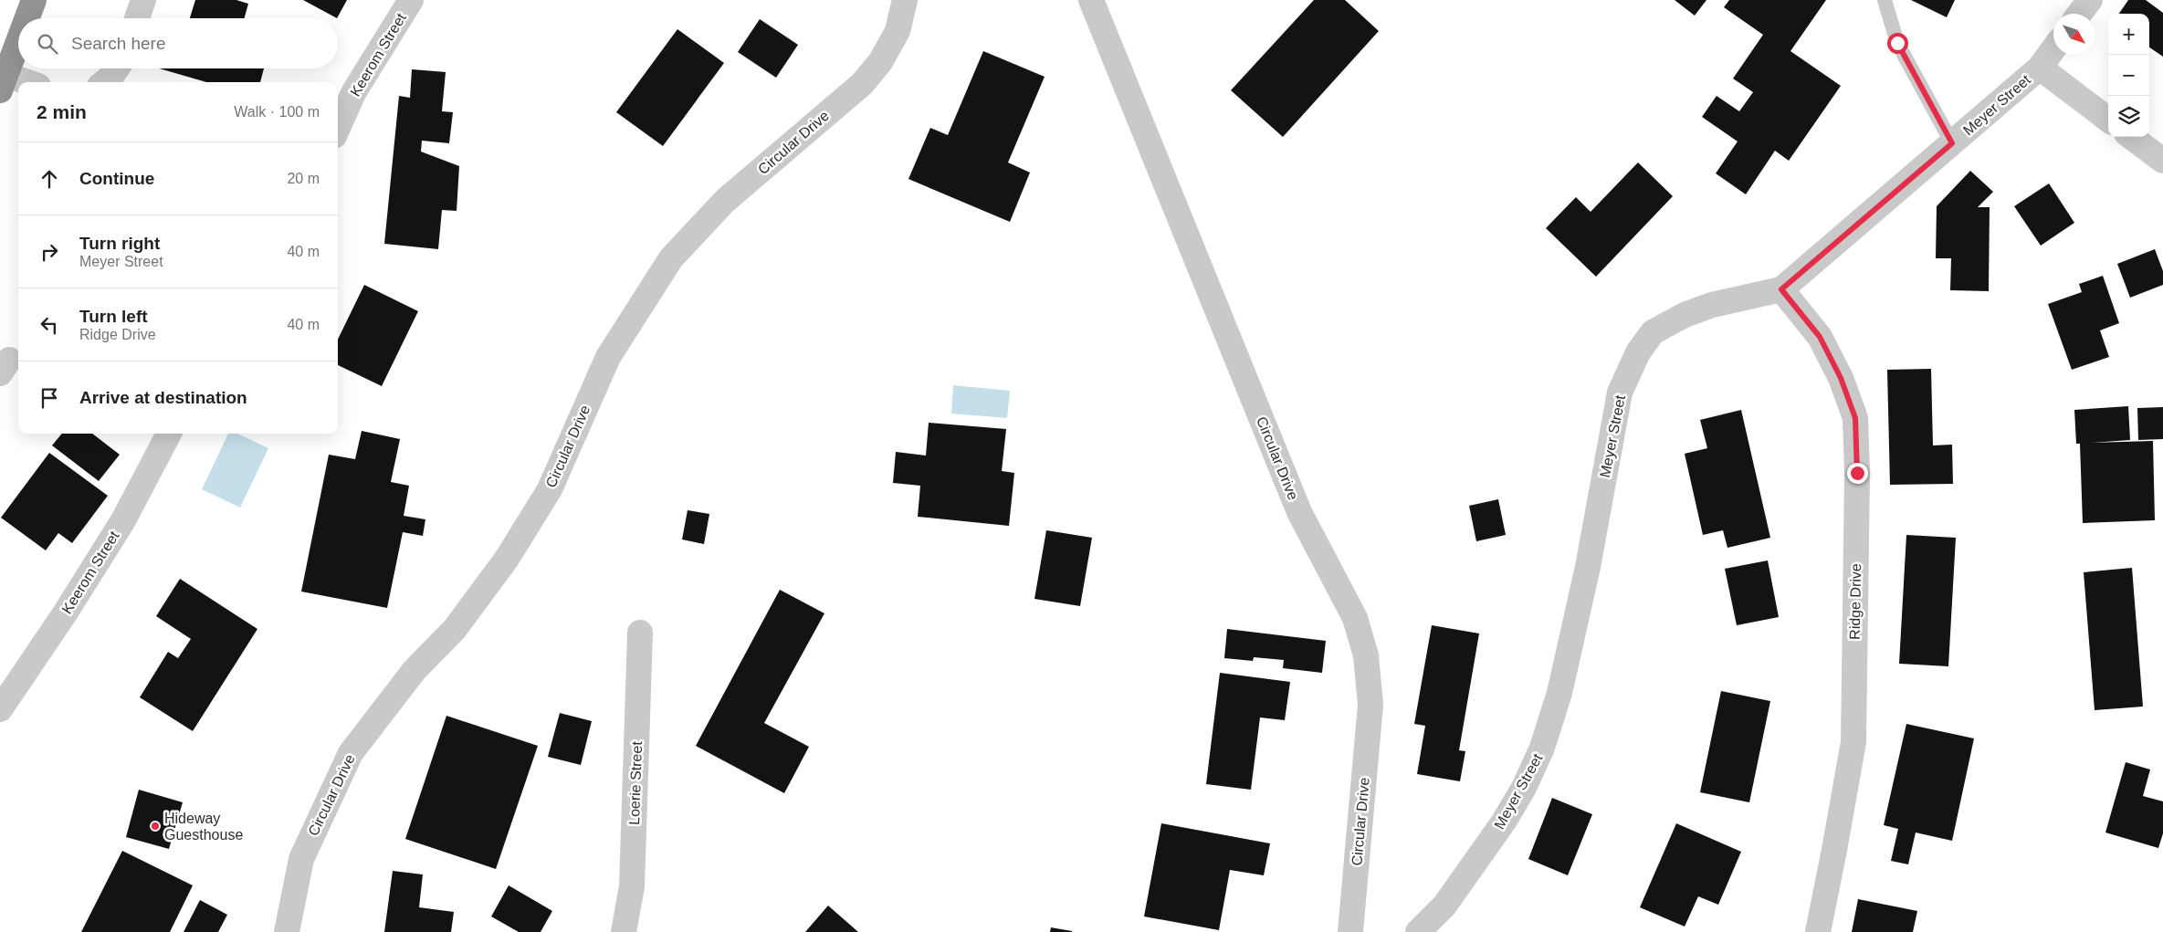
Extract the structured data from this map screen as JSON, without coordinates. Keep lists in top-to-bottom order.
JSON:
{
  "streets": {
    "street": [
      "Keerom Street",
      "Meyer Street",
      "Circular Drive",
      "Ridge Drive",
      "Loerie Street"
    ]
  },
  "crossings": [
    ["Meyer Street", "Ridge Drive"]
  ],
  "places": ["Hideway Guesthouse"],
  "north": "bottom right",
  "page": {
    "map_buttons": ["+", "−"],
    "search": "Search here",
    "heading": ["2 min", "Walk · 100 m"],
    "list": [
      ["Continue", "20 m"],
      ["Turn right", "Meyer Street", "40 m"],
      ["Turn left", "Ridge Drive", "40 m"],
      "Arrive at destination"
    ]
  }
}
